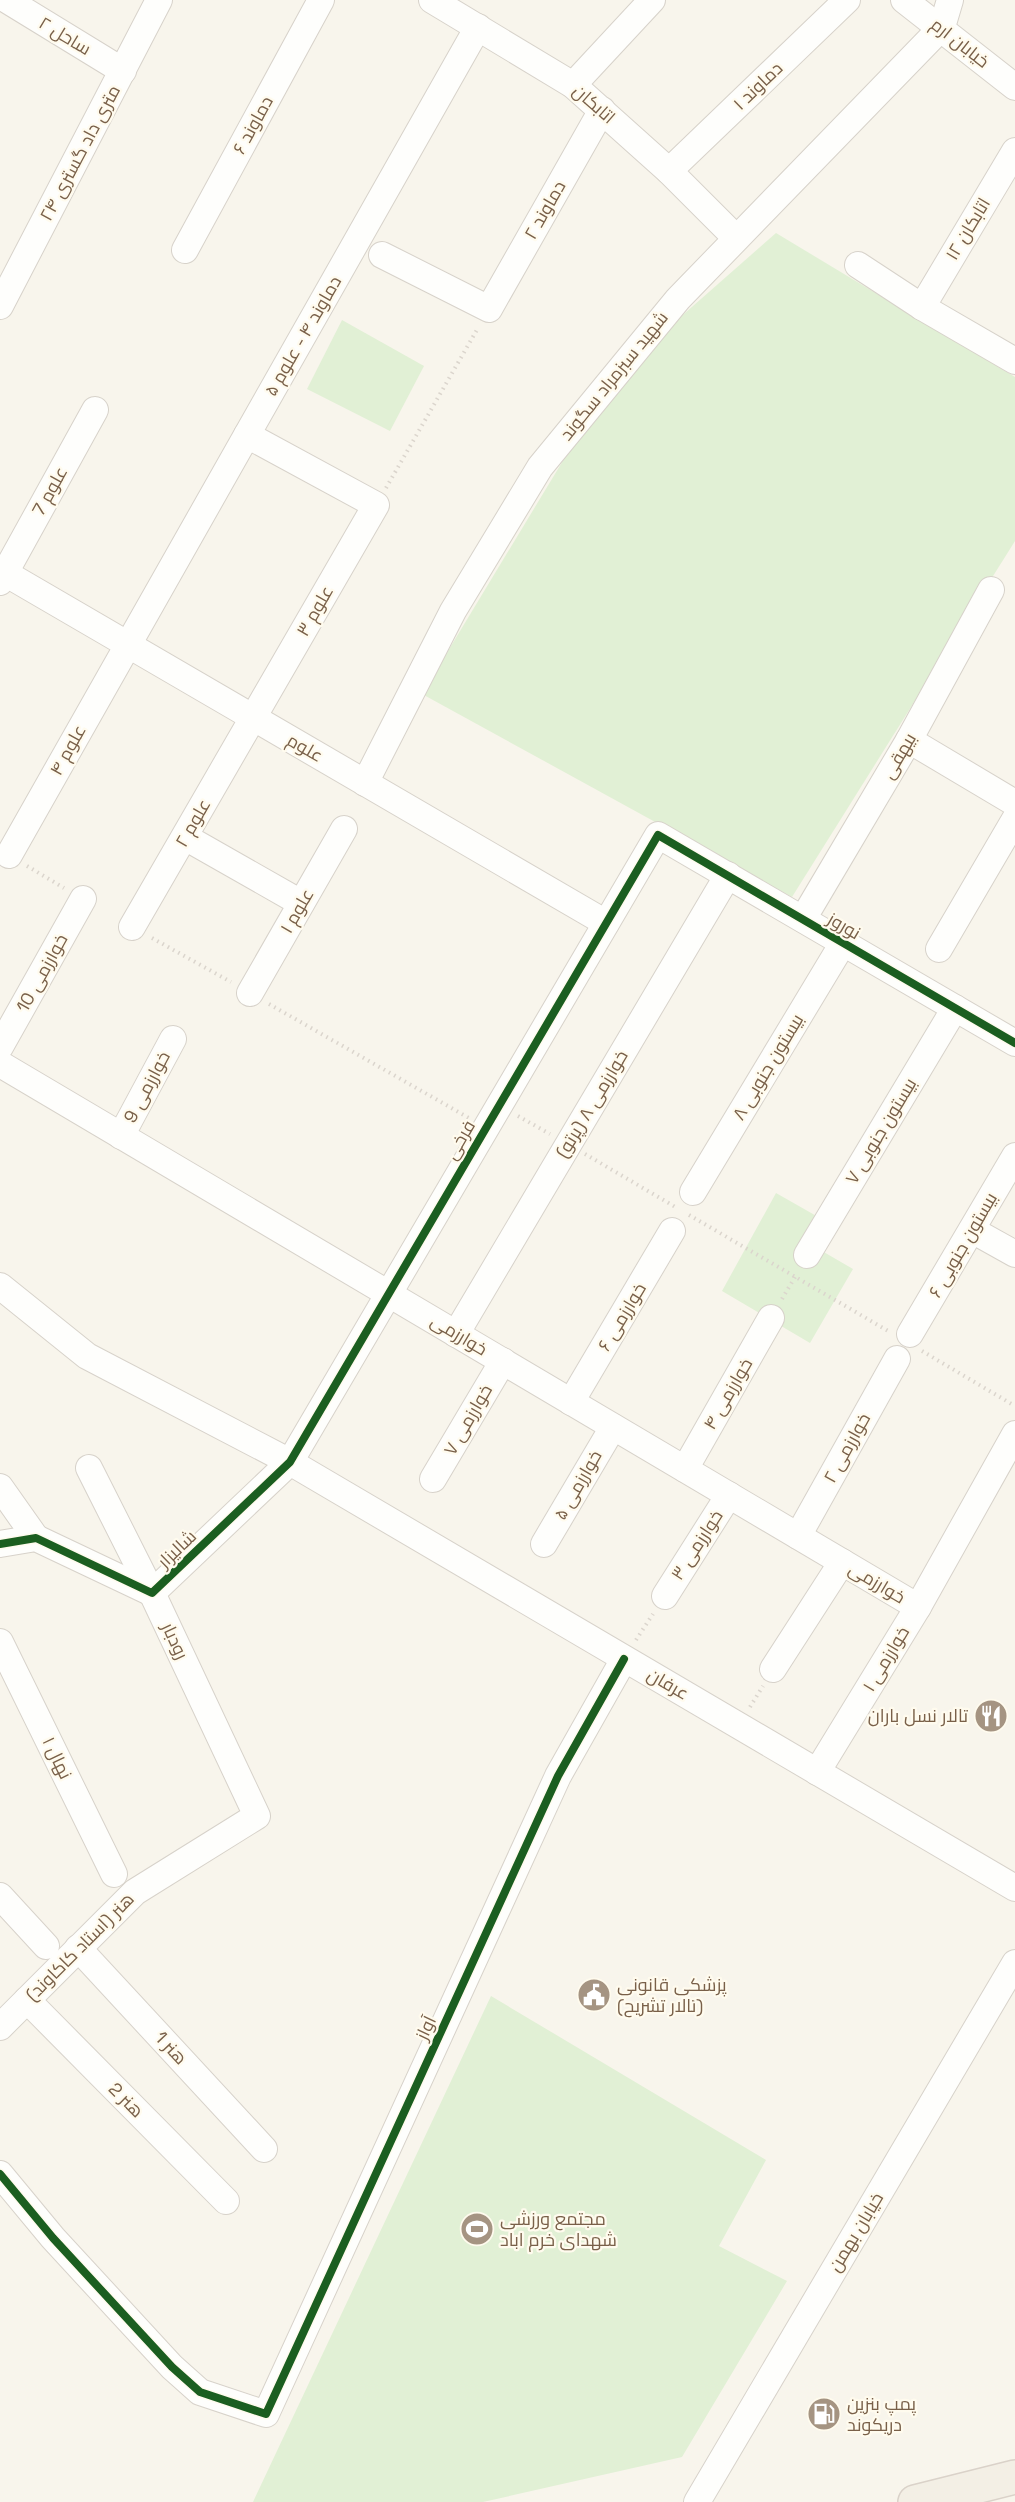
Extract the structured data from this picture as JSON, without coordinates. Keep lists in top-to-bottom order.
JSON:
{
  "streets": {
    "street": [
      "ساحل ۲",
      "خیابان ارم",
      "دماوند ۱",
      "اتابکان",
      "دماوند ۶",
      "۲۴ متری داد گستری",
      "دماوند ۲",
      "اتابکان ۱۲",
      "دماوند ۴ - علوم ۵",
      "شهید سبزمراد سگوند",
      "علوم 7",
      "علوم ۳",
      "علوم",
      "علوم ۴",
      "بیهقی",
      "علوم ۲",
      "علوم ۱",
      "نوروز",
      "خوارزمی 10",
      "بیستون جنوبی ۸",
      "خوارزمی 9",
      "خوارزمی ۸ (پرتو)",
      "بیستون جنوبی ۷",
      "فرخی",
      "بیستون جنوبی ۶",
      "خوارزمی ۶",
      "خوارزمی",
      "خوارزمی ۴",
      "خوارزمی ۷",
      "خوارزمی ۲",
      "خوارزمی ۵",
      "خوارزمی ۳",
      "شالیزار",
      "رودبار",
      "خوارزمی ۱",
      "عرفان",
      "نهال ۱",
      "هنر (استاد کاکاوند)",
      "آواز",
      "هنر 1",
      "هنر 2",
      "خیابان بهمن"
    ]
  },
  "crossings": [
    ["ساحل ۲", "۲۴ متری داد گستری"],
    ["خیابان ارم", "شهید سبزمراد سگوند"],
    ["دماوند ۱", "اتابکان"],
    ["اتابکان", "دماوند ۲"],
    ["اتابکان", "دماوند ۴ - علوم ۵"],
    ["اتابکان", "شهید سبزمراد سگوند"],
    ["دماوند ۴ - علوم ۵", "علوم"],
    ["دماوند ۴ - علوم ۵", "علوم ۴"],
    ["شهید سبزمراد سگوند", "علوم"],
    ["علوم 7", "علوم"],
    ["علوم ۳", "علوم"],
    ["علوم ۳", "علوم ۲"],
    ["علوم", "علوم ۴"],
    ["علوم", "علوم ۲"],
    ["علوم", "فرخی"],
    ["بیهقی", "نوروز"],
    ["نوروز", "بیستون جنوبی ۸"],
    ["نوروز", "خوارزمی ۸ (پرتو)"],
    ["نوروز", "بیستون جنوبی ۷"],
    ["نوروز", "فرخی"],
    ["خوارزمی 9", "خوارزمی"],
    ["خوارزمی ۸ (پرتو)", "خوارزمی"],
    ["فرخی", "خوارزمی"],
    ["فرخی", "شالیزار"],
    ["فرخی", "عرفان"],
    ["بیستون جنوبی ۶", "خوارزمی ۲"],
    ["خوارزمی ۶", "خوارزمی"],
    ["خوارزمی", "خوارزمی ۴"],
    ["خوارزمی", "خوارزمی ۷"],
    ["خوارزمی", "خوارزمی ۲"],
    ["خوارزمی", "خوارزمی ۵"],
    ["خوارزمی", "خوارزمی ۳"],
    ["خوارزمی", "خوارزمی ۱"],
    ["شالیزار", "رودبار"],
    ["شالیزار", "عرفان"],
    ["رودبار", "هنر (استاد کاکاوند)"],
    ["خوارزمی ۱", "عرفان"],
    ["عرفان", "آواز"],
    ["هنر (استاد کاکاوند)", "هنر 1"],
    ["هنر (استاد کاکاوند)", "هنر 2"]
  ],
  "places": {
    "restaurant": ["تالار نسل باران"],
    "public building": ["پزشکی قانونی (تالار تشریح)"],
    "sports": ["مجتمع ورزشی شهدای خرم اباد"],
    "fuel station": ["پمپ بنزین دریکوند"]
  }
}
